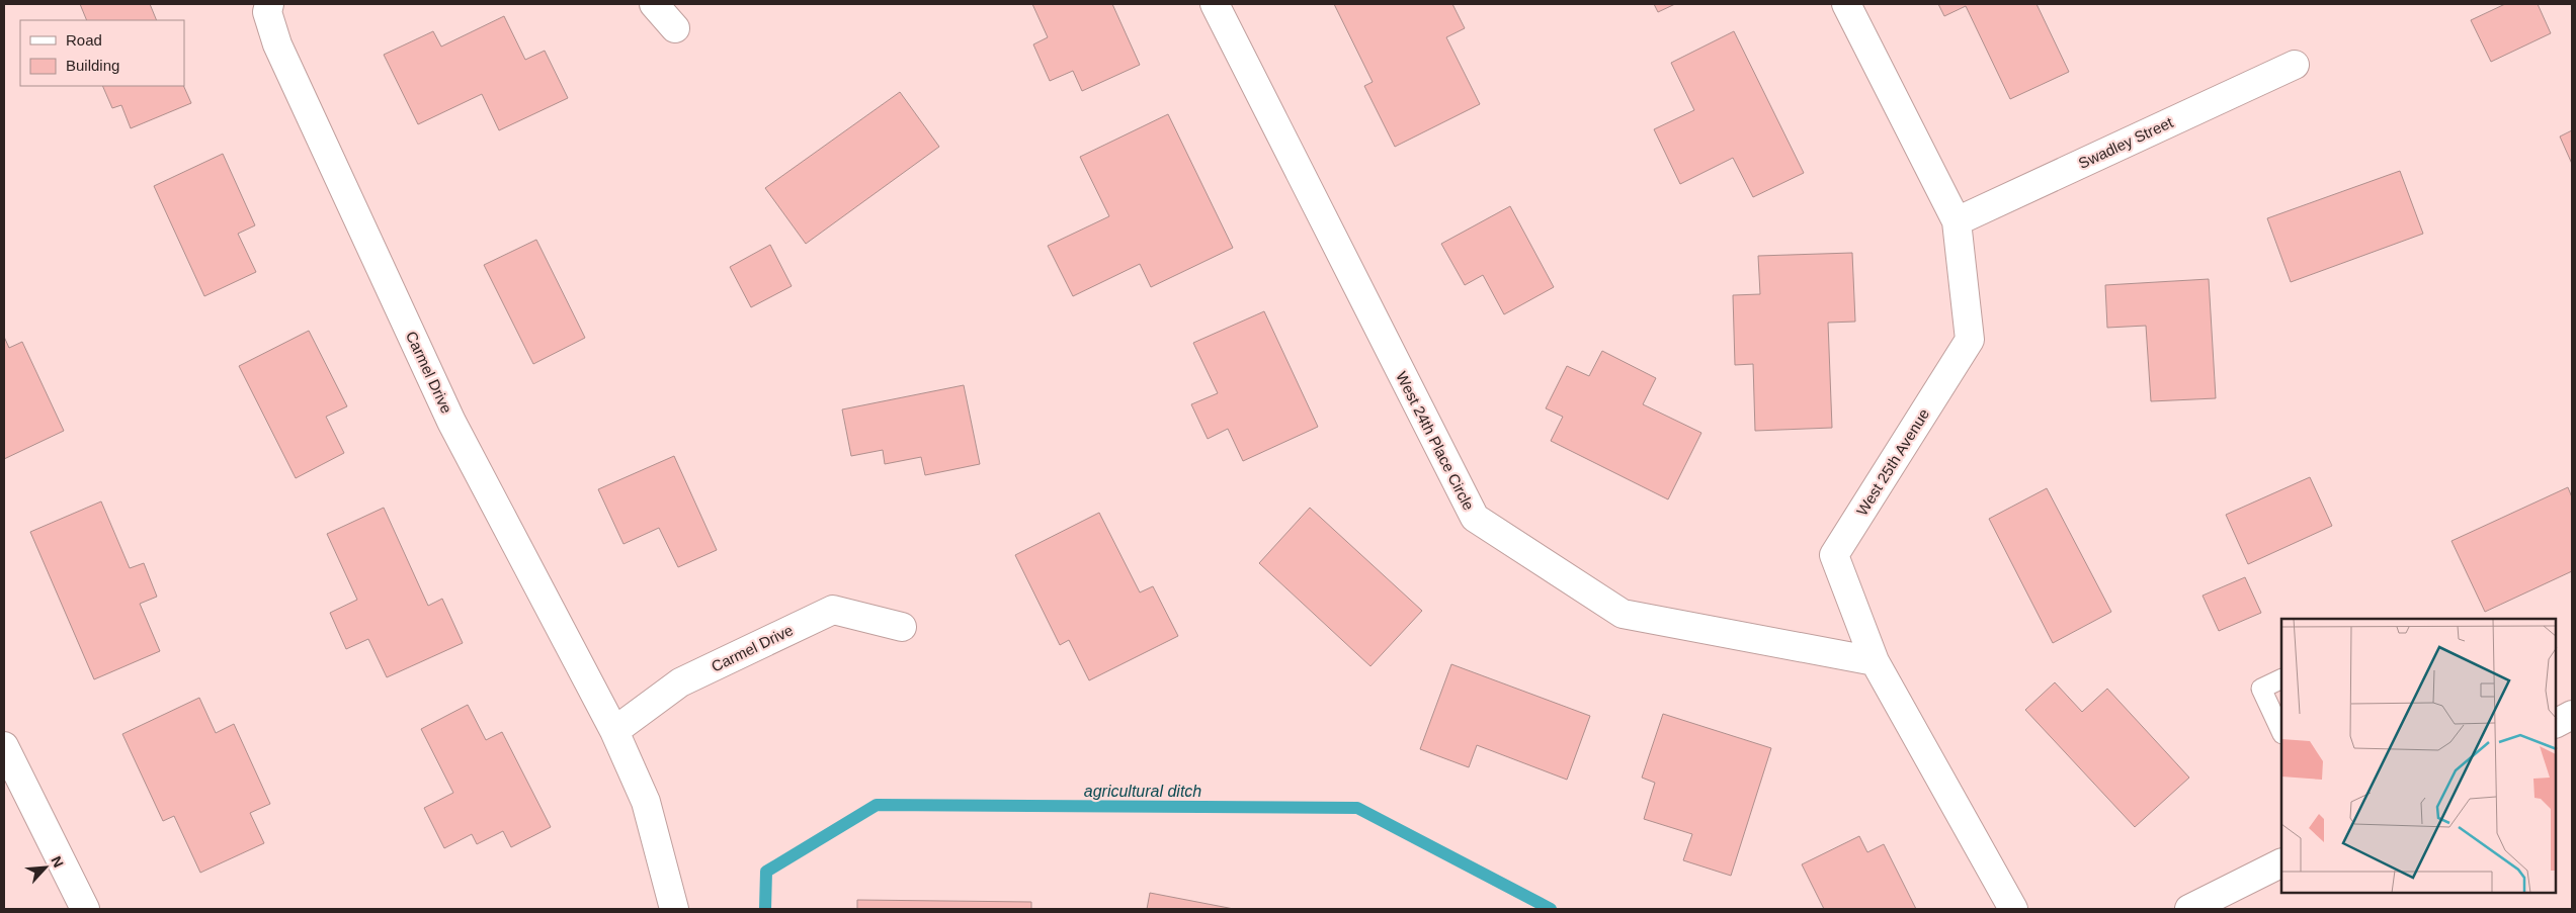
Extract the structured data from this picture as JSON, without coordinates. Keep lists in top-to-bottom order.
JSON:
{
  "streets": {
    "street": [
      "Swadley Street",
      "Carmel Drive",
      "West 24th Place Circle",
      "West 25th Avenue"
    ]
  },
  "crossings": [
    ["Swadley Street", "West 25th Avenue"],
    ["West 24th Place Circle", "West 25th Avenue"]
  ],
  "water": ["agricultural ditch"],
  "legend": ["Road", "Building"],
  "north": "top right"
}
